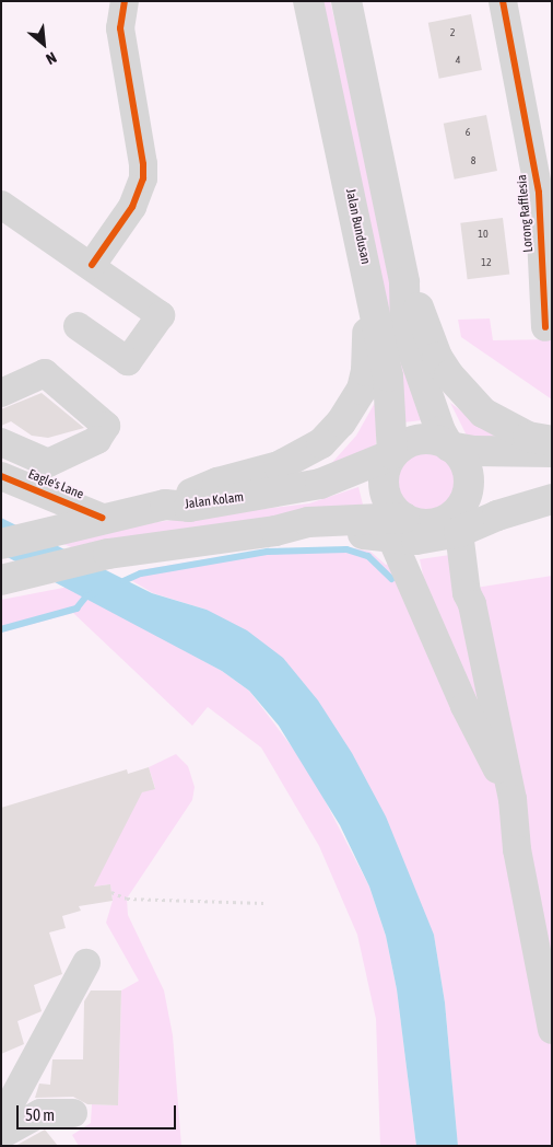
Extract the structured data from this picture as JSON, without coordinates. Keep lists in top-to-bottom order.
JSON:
{
  "streets": {
    "main road": ["Jalan Bundusan", "Jalan Kolam"],
    "street": ["Lorong Rafflesia", "Eagle's Lane"]
  },
  "crossings": [
    ["Jalan Bundusan", "Jalan Kolam"],
    ["Eagle's Lane", "Jalan Kolam"]
  ],
  "house_numbers": [
    "2",
    "4",
    "6",
    "8",
    "10",
    "12"
  ],
  "scale_bar": "50 m",
  "north": "bottom right"
}
